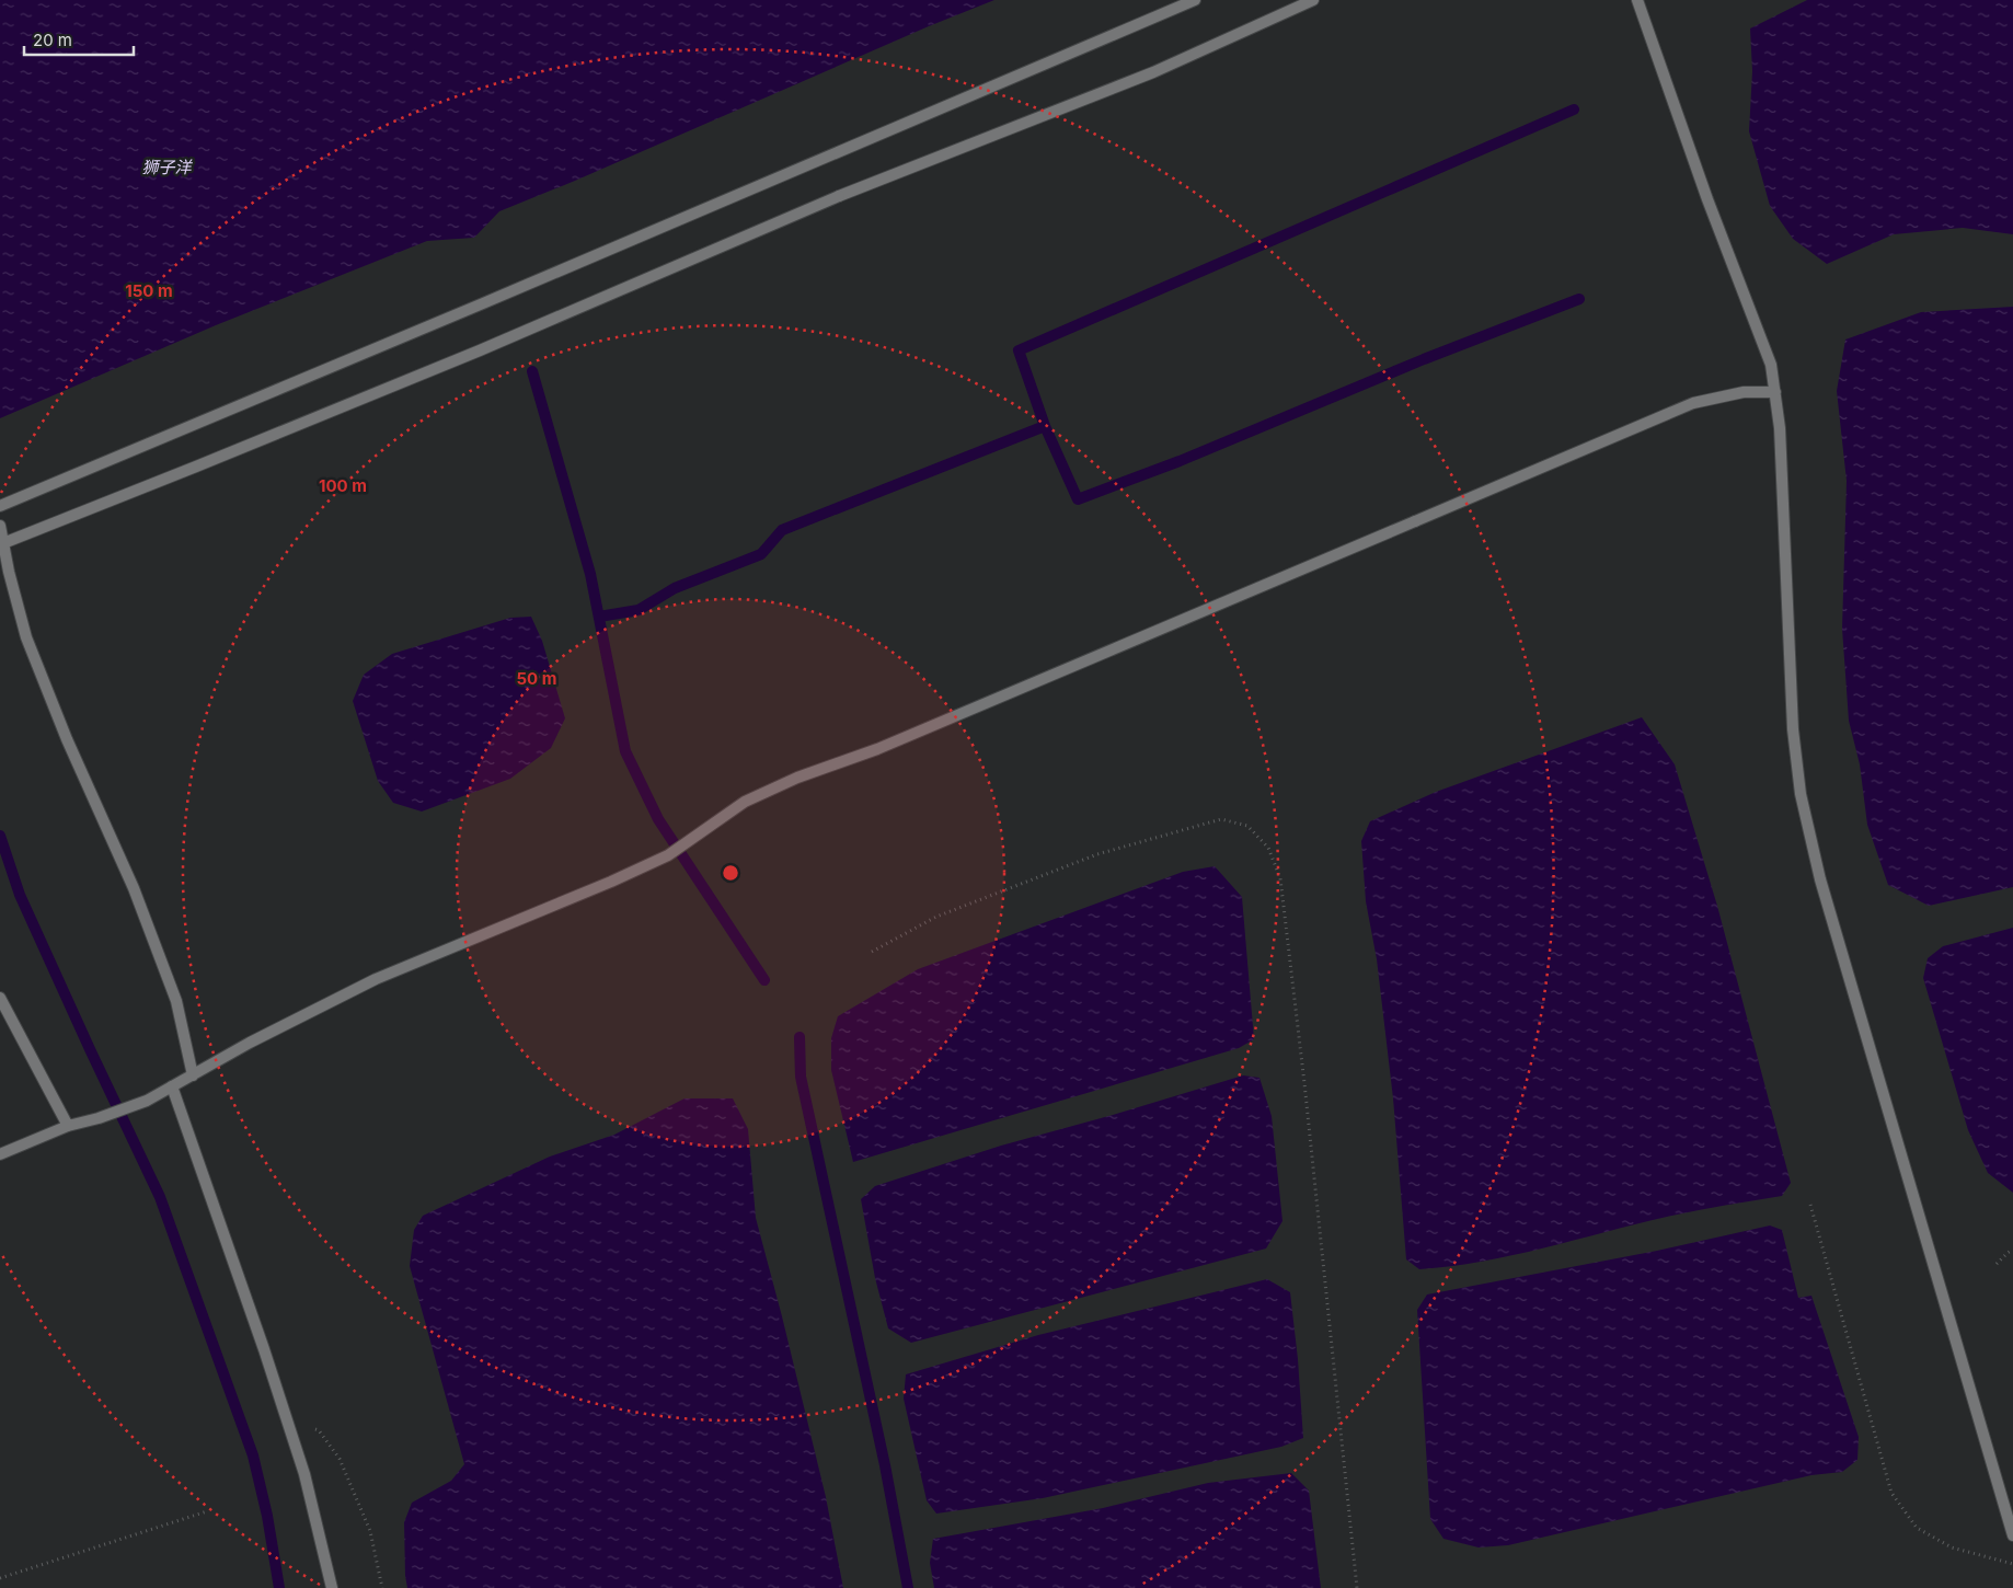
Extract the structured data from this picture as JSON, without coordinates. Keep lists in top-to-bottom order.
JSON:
{
  "water": ["狮子洋"],
  "scale_bar": "20 m",
  "rings": ["150 m", "100 m", "50 m"]
}
